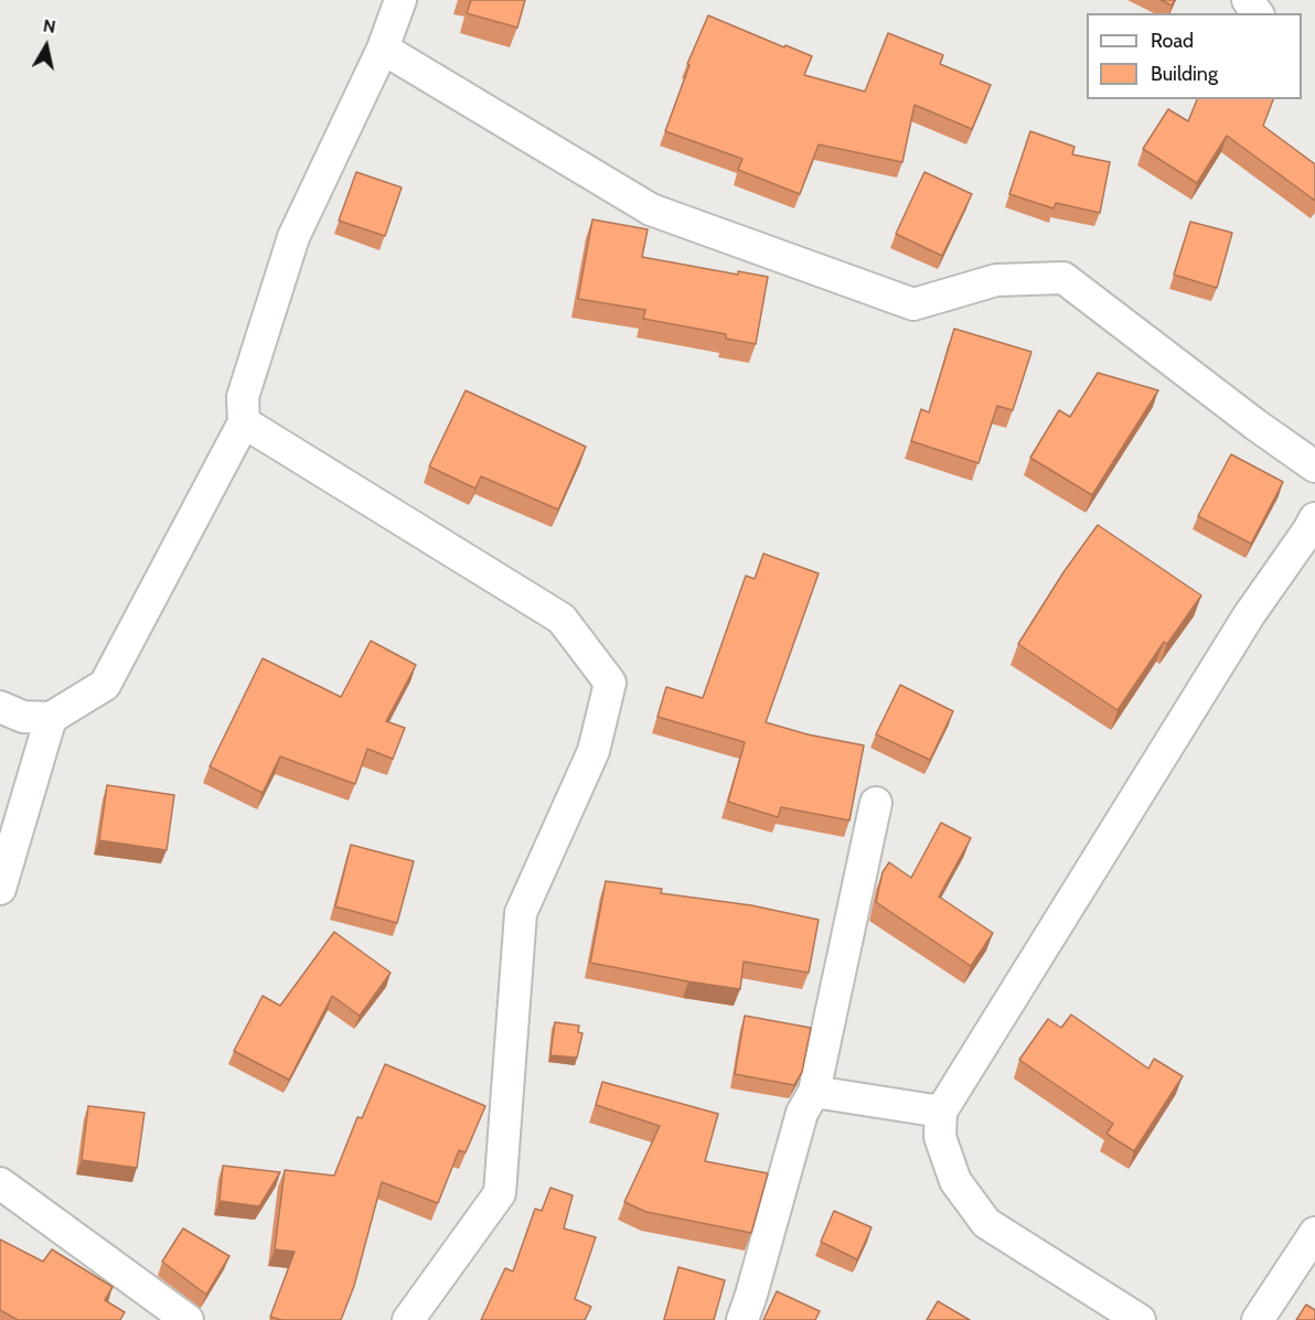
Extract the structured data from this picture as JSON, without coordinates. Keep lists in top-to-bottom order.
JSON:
{
  "legend": ["Road", "Building"],
  "north": "top"
}
